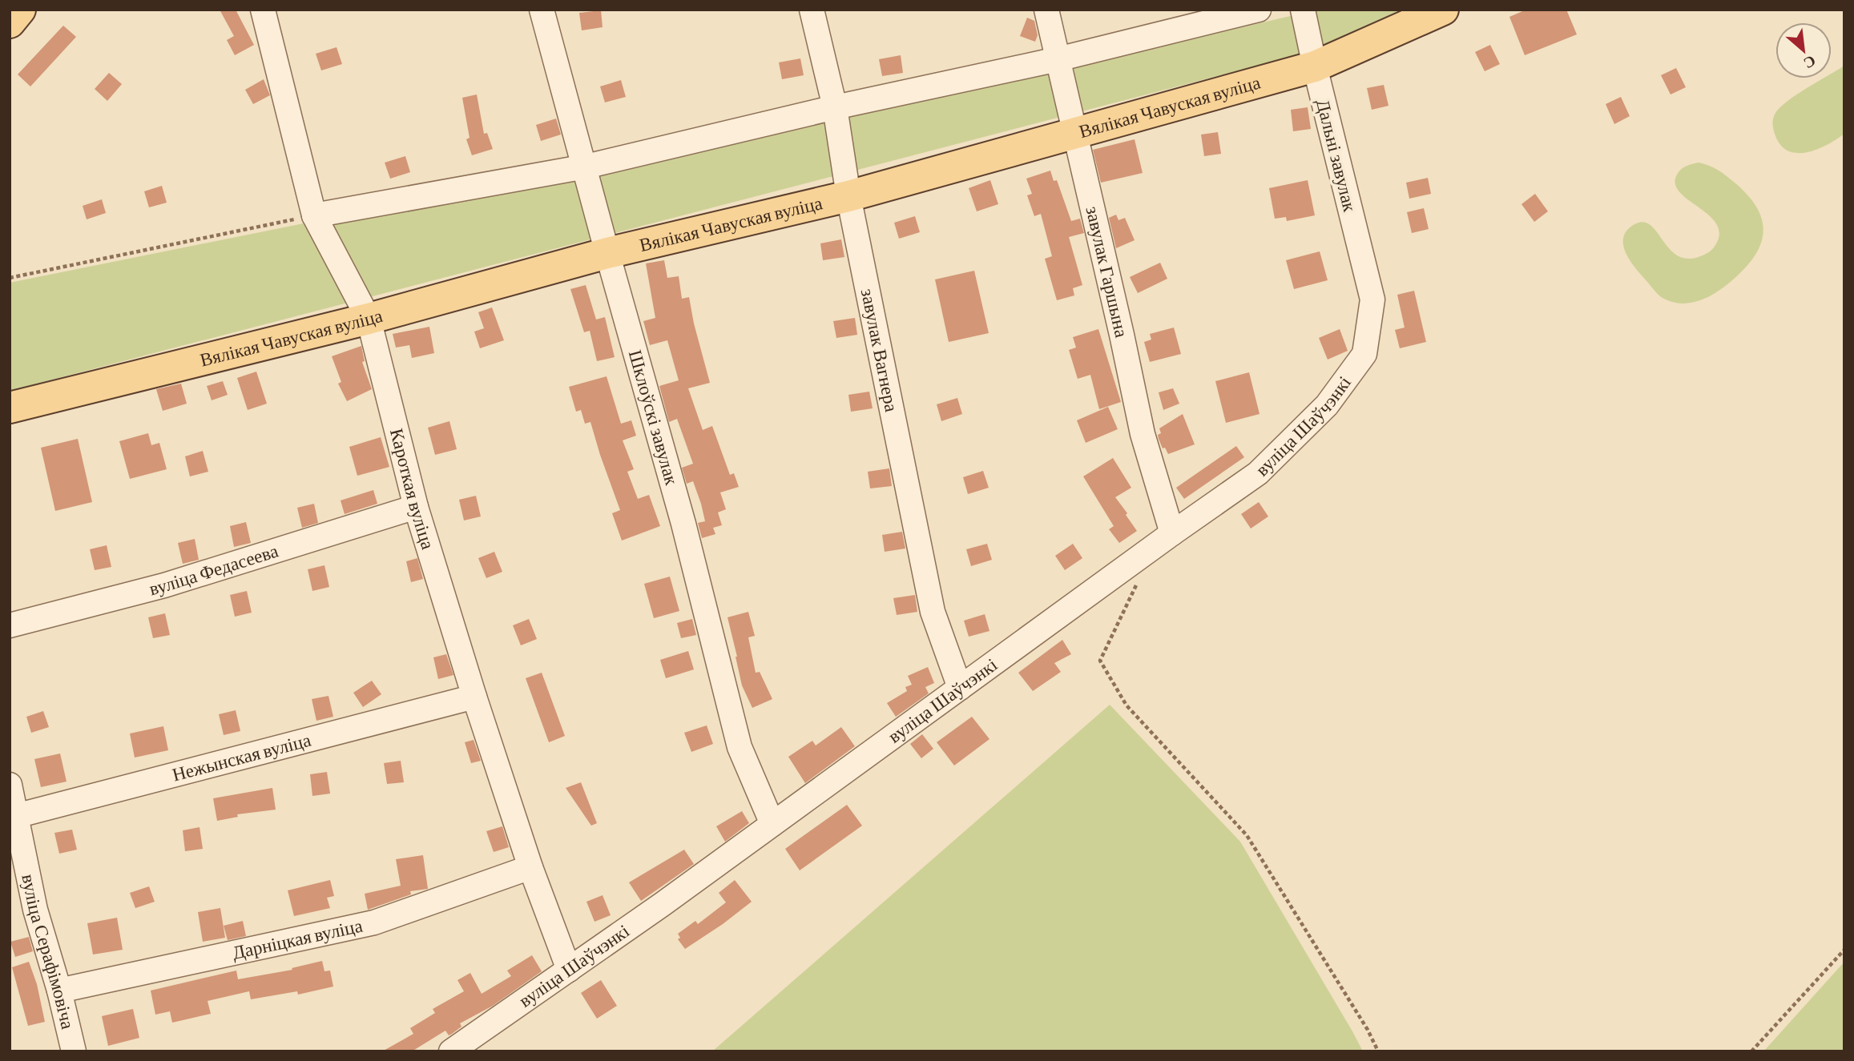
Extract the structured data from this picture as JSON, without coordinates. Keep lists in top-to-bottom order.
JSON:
{
  "streets": {
    "main road": ["Вялікая Чавуская вуліца"],
    "street": [
      "Дальні завулак",
      "завулак Гаршына",
      "завулак Вагнера",
      "Шклоўскі завулак",
      "вуліца Шаўчэнкі",
      "Кароткая вуліца",
      "вуліца Федасеева",
      "Нежынская вуліца",
      "Дарніцкая вуліца",
      "вуліца Серафімовіча"
    ]
  },
  "crossings": [
    ["Вялікая Чавуская вуліца", "Дальні завулак"],
    ["Вялікая Чавуская вуліца", "завулак Гаршына"],
    ["Вялікая Чавуская вуліца", "завулак Вагнера"],
    ["Вялікая Чавуская вуліца", "Шклоўскі завулак"],
    ["Вялікая Чавуская вуліца", "Кароткая вуліца"],
    ["Дальні завулак", "вуліца Шаўчэнкі"],
    ["завулак Гаршына", "вуліца Шаўчэнкі"],
    ["завулак Вагнера", "вуліца Шаўчэнкі"],
    ["Шклоўскі завулак", "вуліца Шаўчэнкі"],
    ["вуліца Шаўчэнкі", "Кароткая вуліца"],
    ["Кароткая вуліца", "вуліца Федасеева"],
    ["Кароткая вуліца", "Нежынская вуліца"],
    ["Кароткая вуліца", "Дарніцкая вуліца"],
    ["Нежынская вуліца", "вуліца Серафімовіча"],
    ["Дарніцкая вуліца", "вуліца Серафімовіча"]
  ],
  "north": "bottom right"
}
